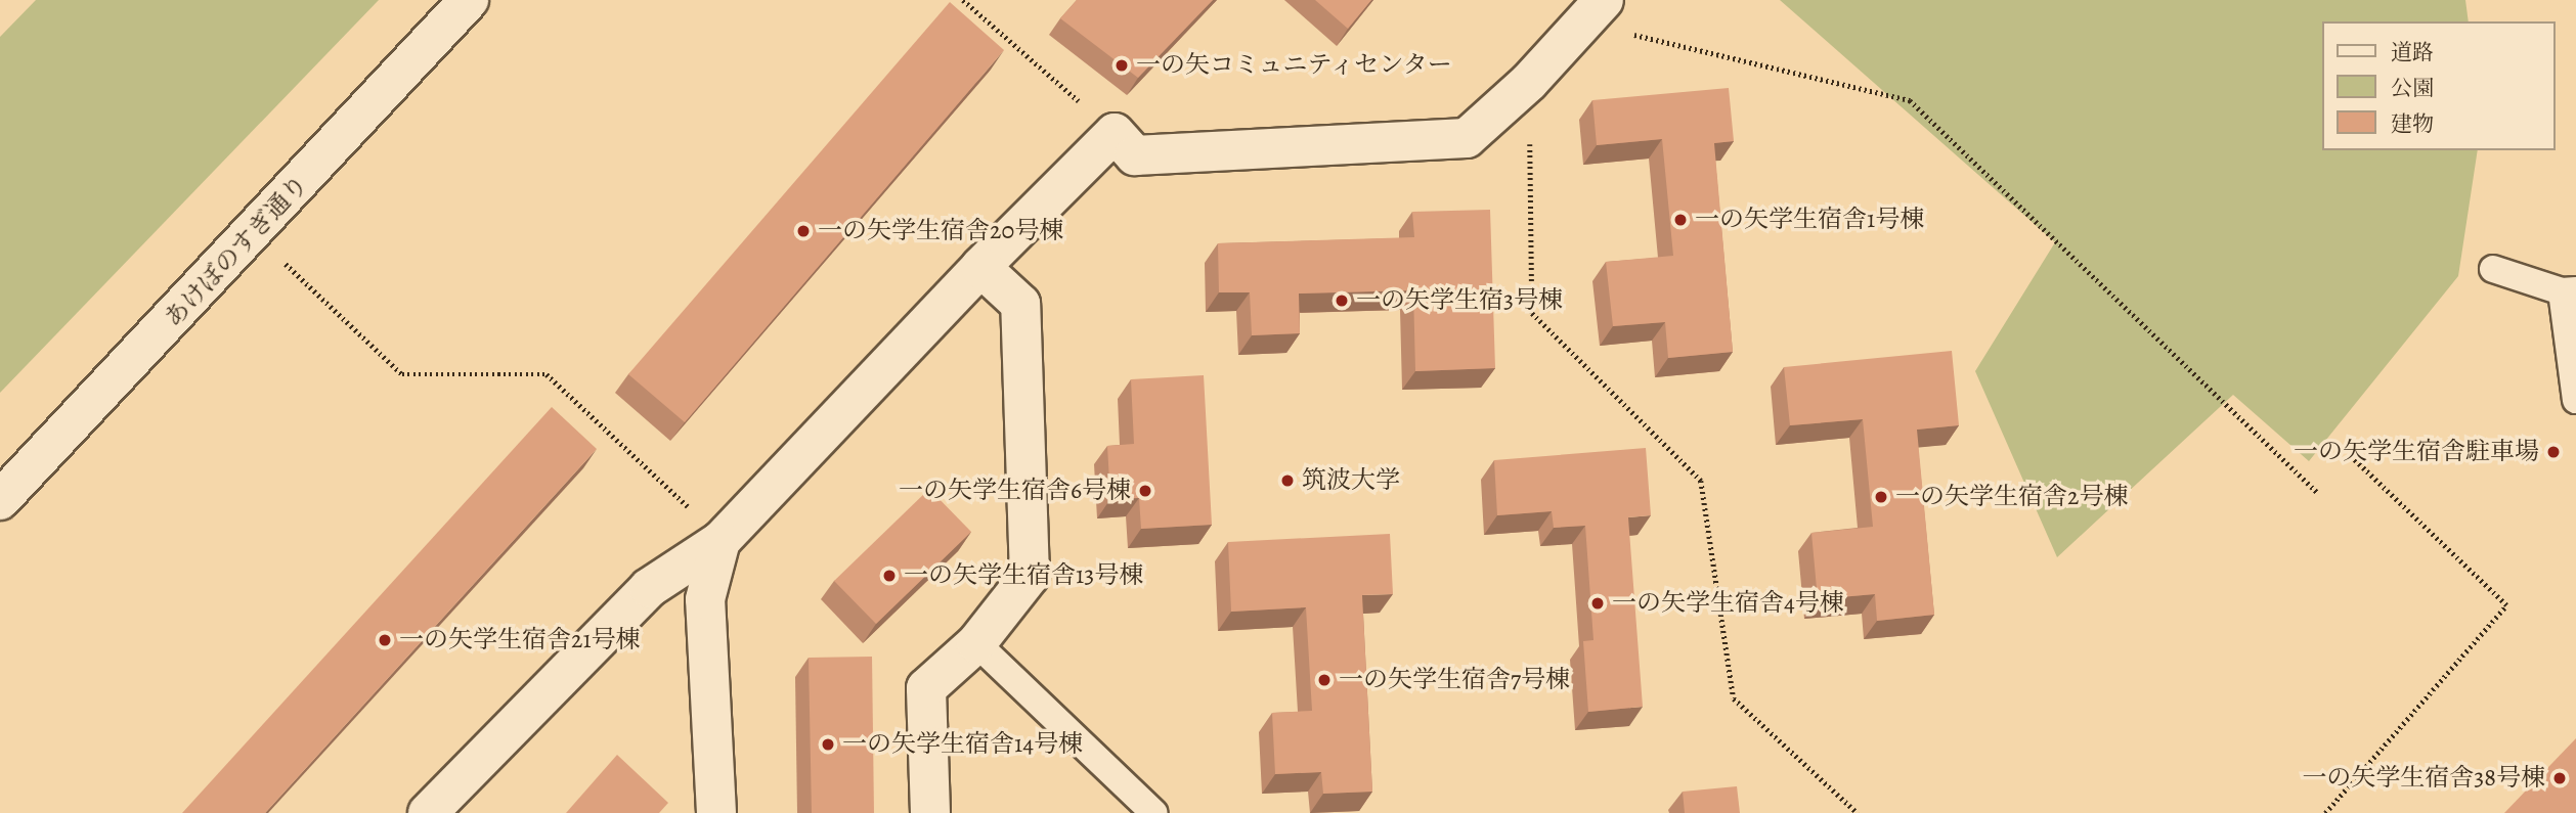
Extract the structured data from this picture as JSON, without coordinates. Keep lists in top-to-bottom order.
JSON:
{
  "streets": {
    "street": ["あけぼのすぎ通り"]
  },
  "places": [
    "一の矢コミュニティセンター",
    "一の矢学生宿舎1号棟",
    "一の矢学生宿舎20号棟",
    "一の矢学生宿3号棟",
    "一の矢学生宿舎駐車場",
    "筑波大学",
    "一の矢学生宿舎6号棟",
    "一の矢学生宿舎2号棟",
    "一の矢学生宿舎13号棟",
    "一の矢学生宿舎4号棟",
    "一の矢学生宿舎21号棟",
    "一の矢学生宿舎7号棟",
    "一の矢学生宿舎14号棟",
    "一の矢学生宿舎38号棟"
  ],
  "legend": ["道路", "公園", "建物"]
}
